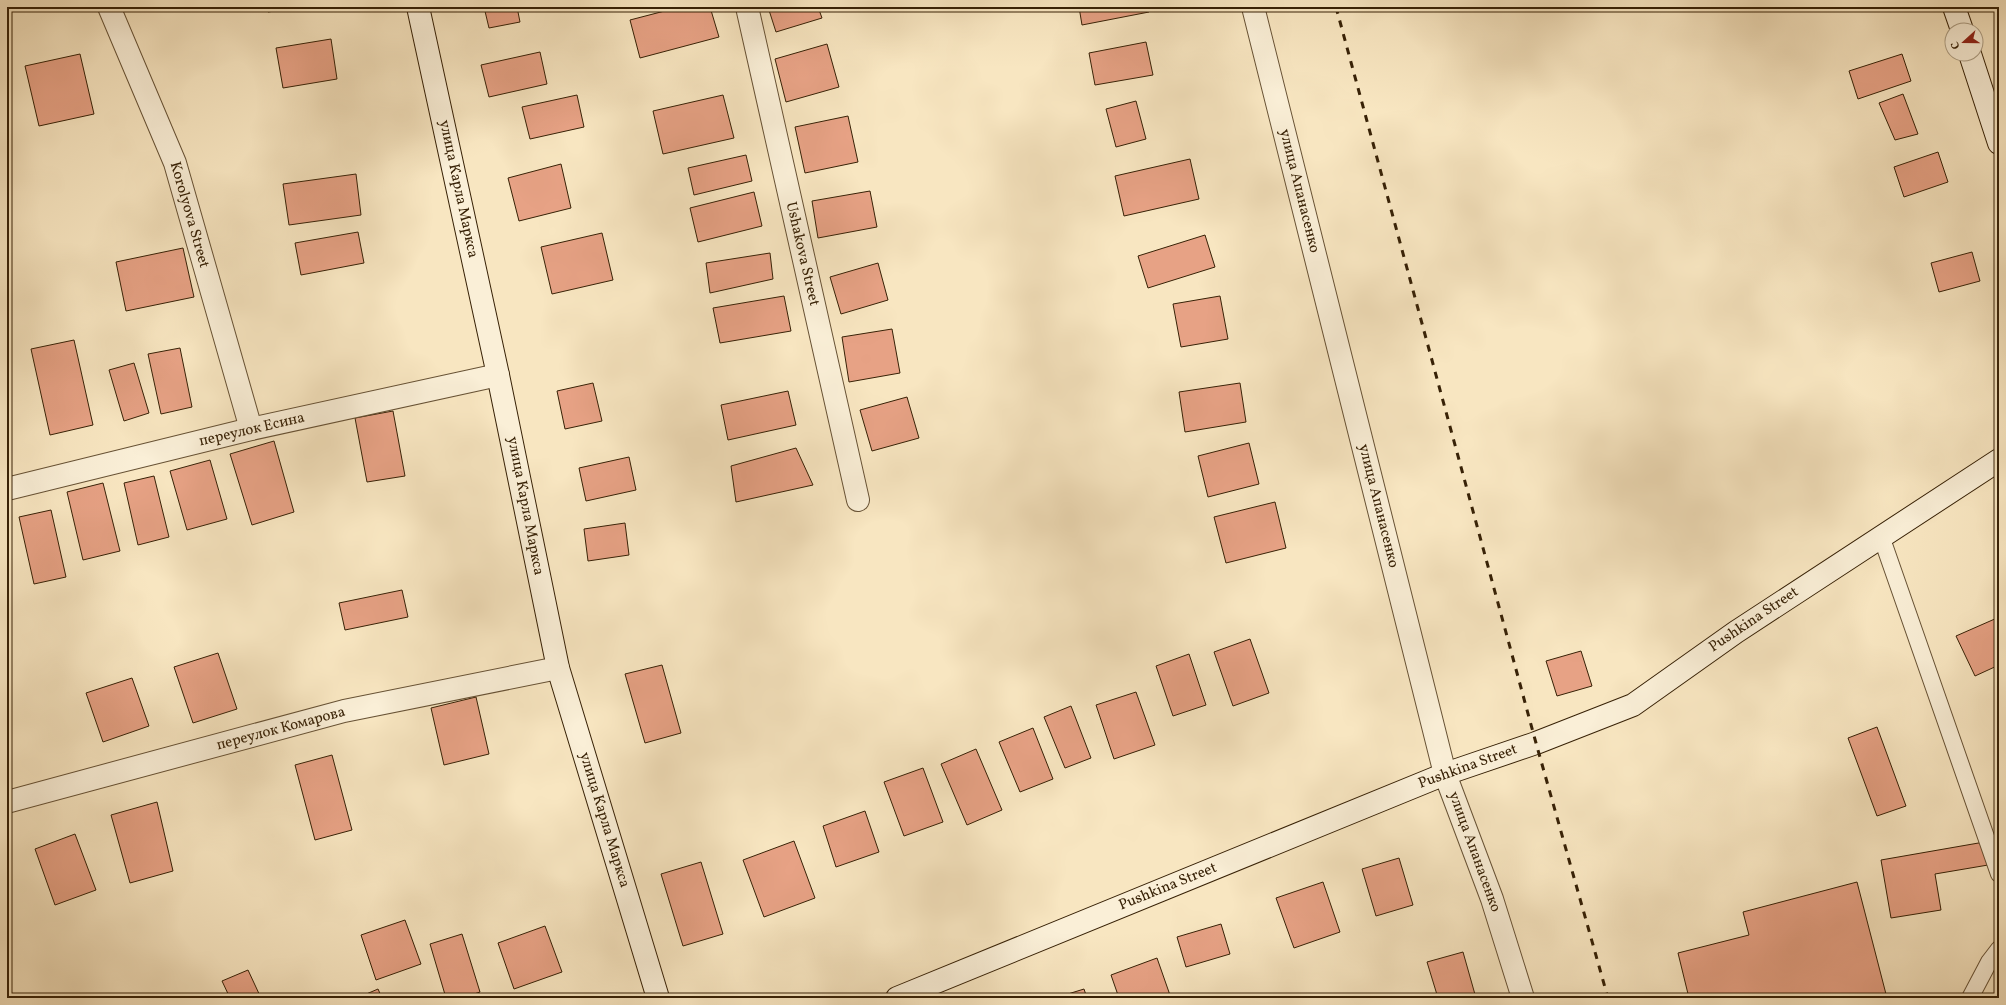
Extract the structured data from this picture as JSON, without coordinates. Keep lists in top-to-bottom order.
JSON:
{
  "streets": {
    "street": [
      "улица Карла Маркса",
      "улица Апанасенко",
      "Korolyova Street",
      "Ushakova Street",
      "переулок Есина",
      "Pushkina Street",
      "переулок Комарова"
    ]
  },
  "crossings": [
    ["улица Карла Маркса", "переулок Есина"],
    ["улица Карла Маркса", "переулок Комарова"],
    ["улица Апанасенко", "Pushkina Street"],
    ["Korolyova Street", "переулок Есина"]
  ],
  "north": "left"
}
